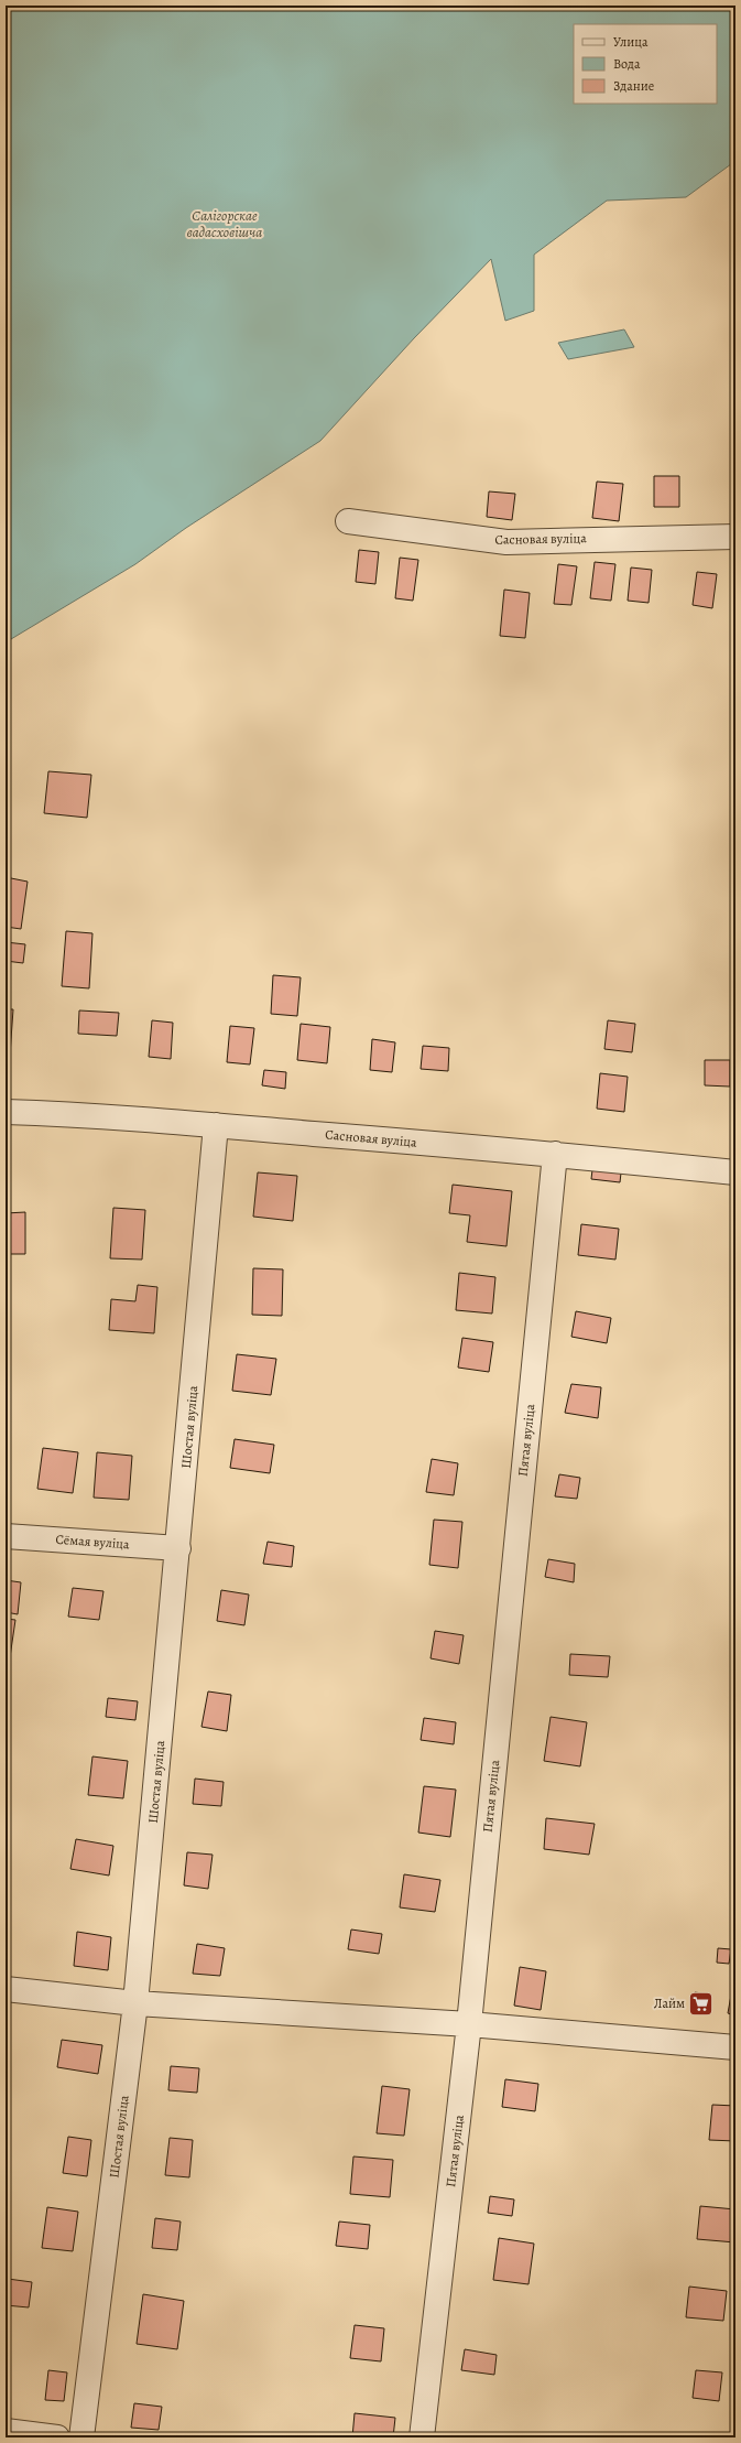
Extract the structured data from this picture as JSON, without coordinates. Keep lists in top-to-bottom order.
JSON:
{
  "streets": {
    "street": [
      "Сасновая вуліца",
      "Шостая вуліца",
      "Пятая вуліца",
      "Сёмая вуліца"
    ]
  },
  "crossings": [
    ["Сасновая вуліца", "Шостая вуліца"],
    ["Сасновая вуліца", "Пятая вуліца"],
    ["Шостая вуліца", "Сёмая вуліца"]
  ],
  "water": ["Салігорскае вадасховішча"],
  "places": {
    "supermarket": ["Лайм"]
  },
  "legend": ["Улица", "Вода", "Здание"]
}
